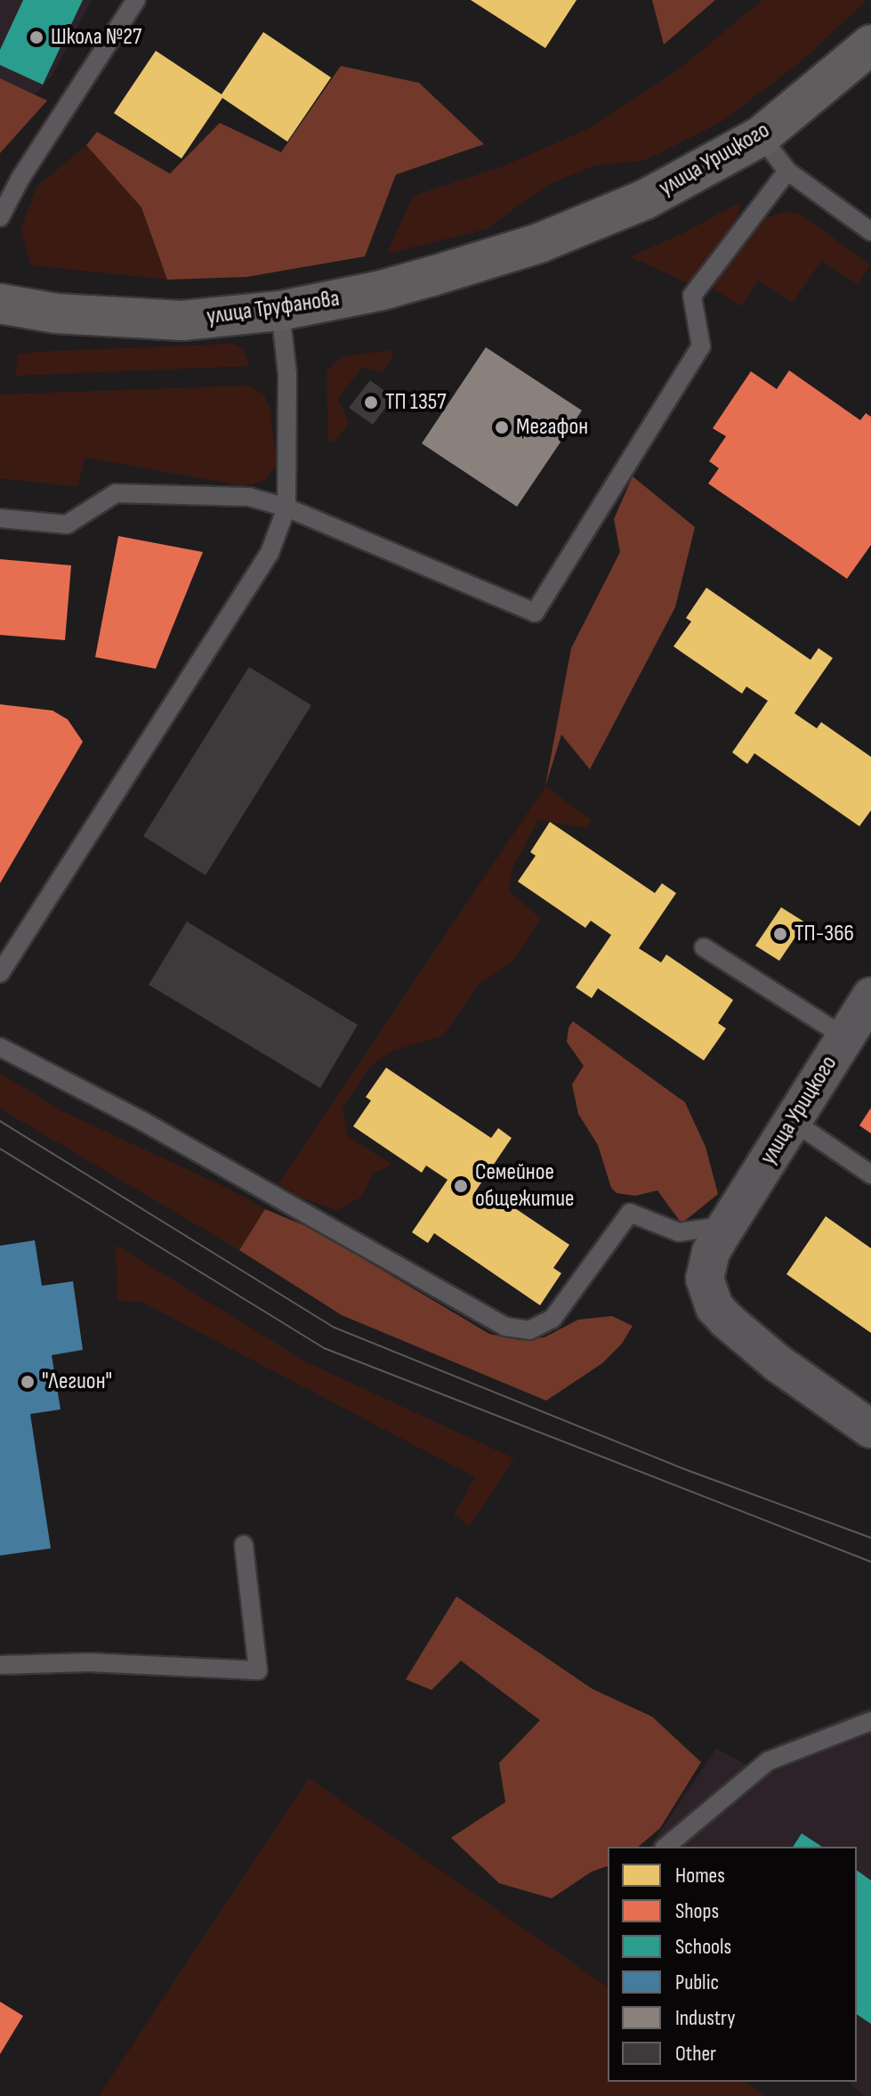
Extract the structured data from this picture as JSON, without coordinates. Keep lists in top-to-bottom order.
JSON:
{
  "streets": {
    "street": ["улица Урицкого", "улица Труфанова"]
  },
  "crossings": [
    ["улица Урицкого", "улица Труфанова"]
  ],
  "places": [
    "Школа №27",
    "ТП 1357",
    "Мегафон",
    "ТП-366",
    "Семейное общежитие",
    "\"Легион\""
  ],
  "legend": [
    "Homes",
    "Shops",
    "Schools",
    "Public",
    "Industry",
    "Other"
  ]
}
